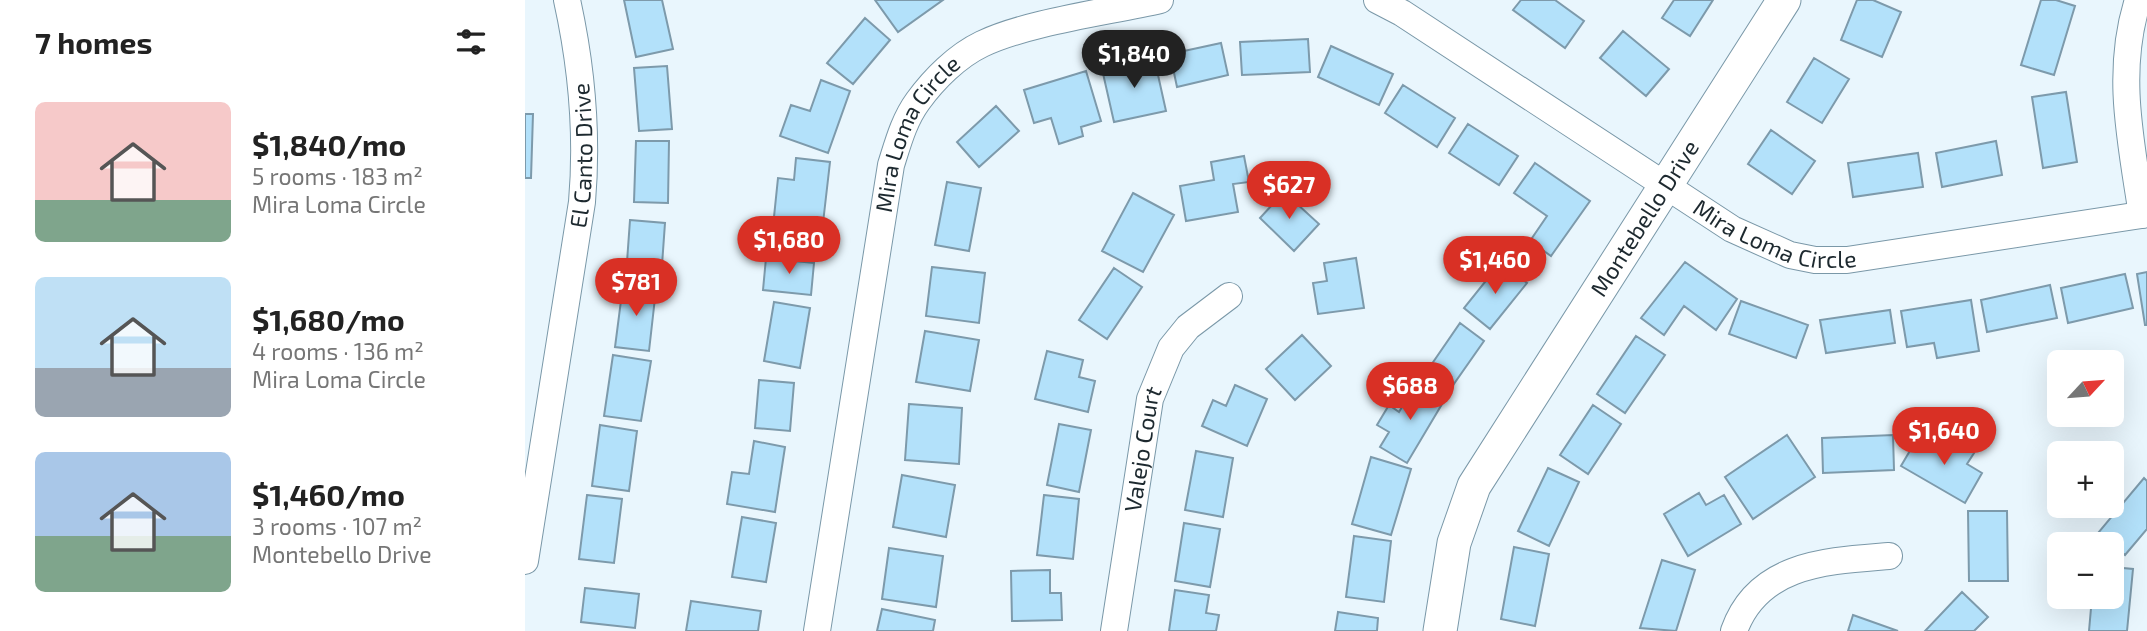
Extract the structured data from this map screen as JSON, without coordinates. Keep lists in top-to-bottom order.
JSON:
{
  "streets": {
    "street": [
      "Mira Loma Circle",
      "El Canto Drive",
      "Montebello Drive",
      "Valejo Court"
    ]
  },
  "crossings": [
    ["Mira Loma Circle", "Montebello Drive"]
  ],
  "north": "top right",
  "page": {
    "heading": "7 homes",
    "price": [
      "$1,840",
      "$627",
      "$1,680",
      "$1,460",
      "$781",
      "$688",
      "$1,640"
    ],
    "list": [
      {
        "name": "$1,840/mo",
        "note": "5 rooms · 183 m² · Mira Loma Circle"
      },
      {
        "name": "$1,680/mo",
        "note": "4 rooms · 136 m² · Mira Loma Circle"
      },
      {
        "name": "$1,460/mo",
        "note": "3 rooms · 107 m² · Montebello Drive"
      }
    ],
    "map_buttons": ["+", "−"]
  }
}
